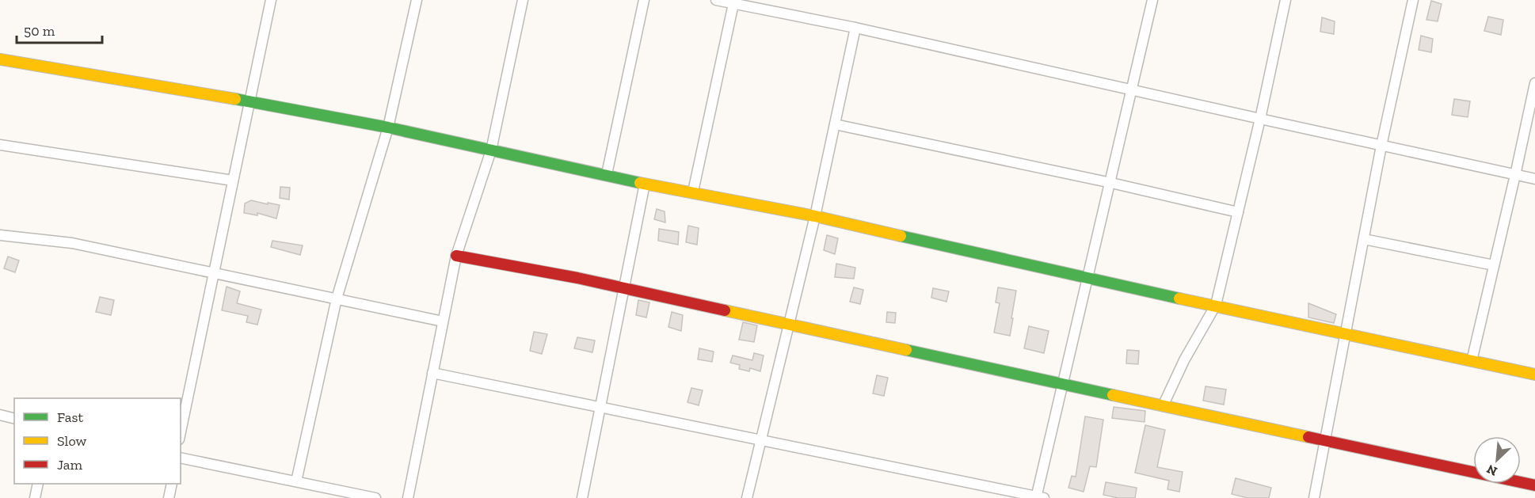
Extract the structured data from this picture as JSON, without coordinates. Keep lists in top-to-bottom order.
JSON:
{
  "legend": ["Fast", "Slow", "Jam"],
  "scale_bar": "50 m",
  "north": "bottom left"
}
